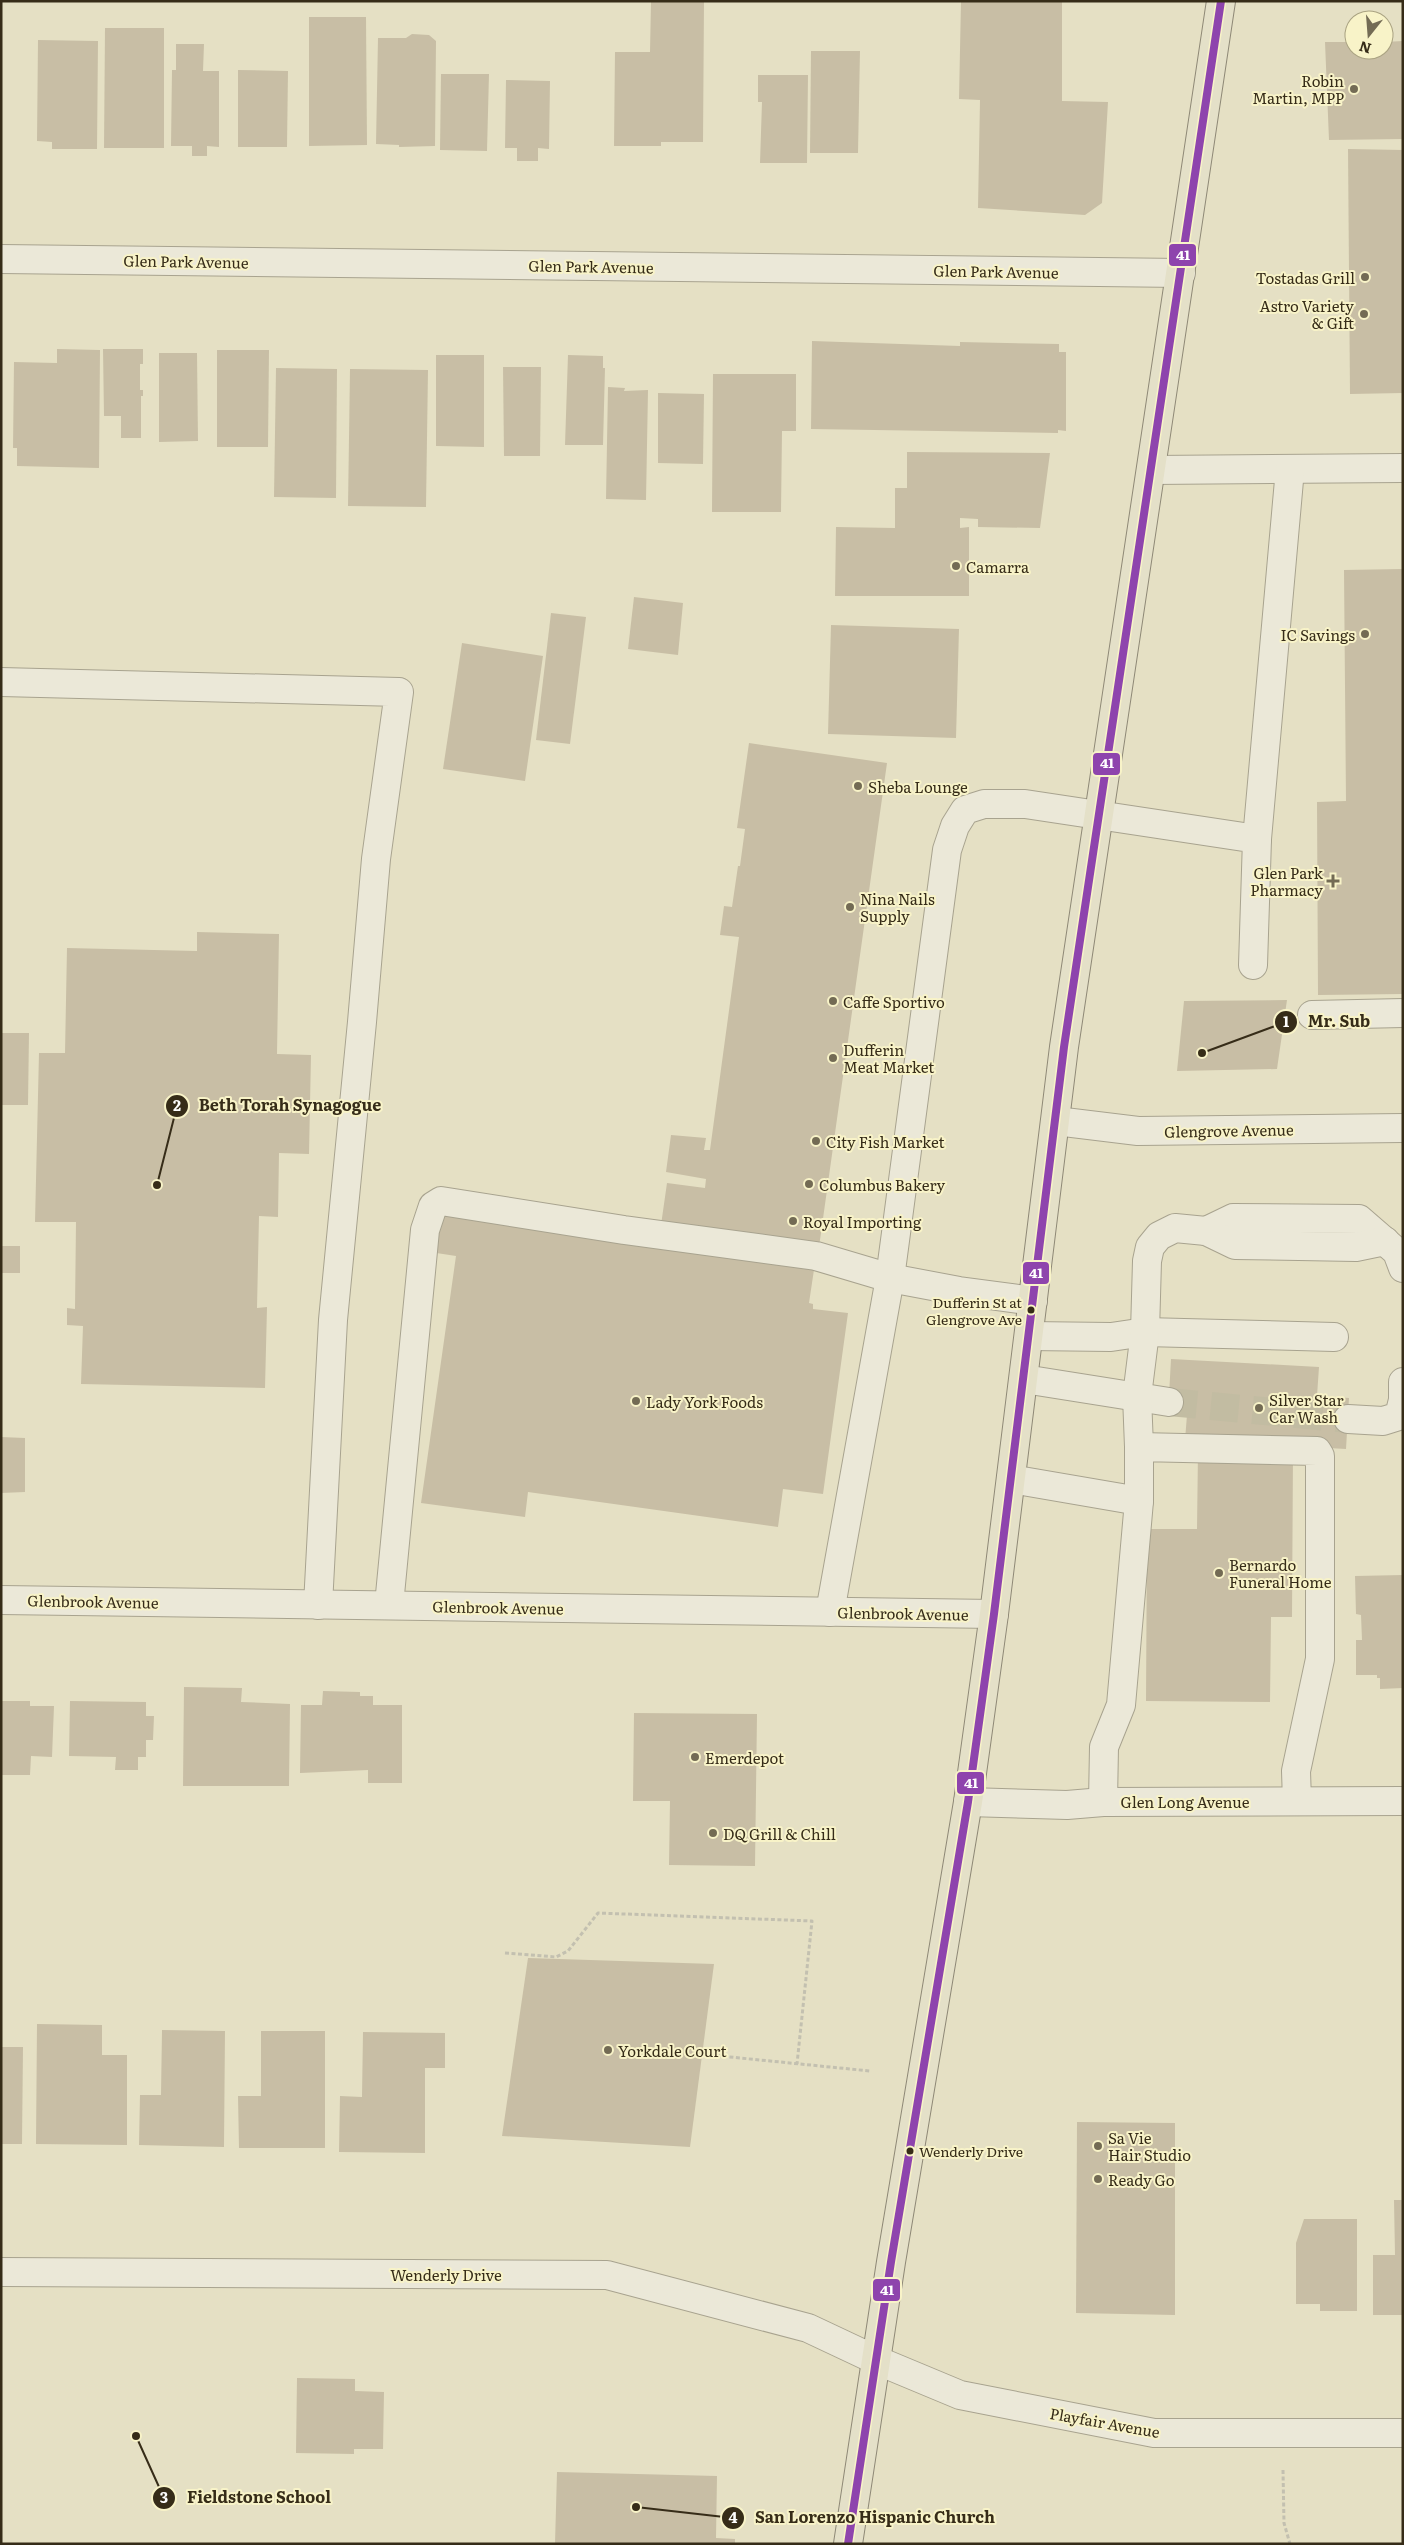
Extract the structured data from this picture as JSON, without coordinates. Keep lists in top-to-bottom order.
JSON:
{
  "streets": {
    "street": [
      "Glen Park Avenue",
      "Glengrove Avenue",
      "Glenbrook Avenue",
      "Glen Long Avenue",
      "Wenderly Drive",
      "Playfair Avenue"
    ]
  },
  "crossings": [
    ["Wenderly Drive", "Playfair Avenue"]
  ],
  "places": {
    "other": [
      "Robin Martin, MPP",
      "Tostadas Grill",
      "Astro Variety & Gift",
      "Camarra",
      "IC Savings",
      "Sheba Lounge",
      "Nina Nails Supply",
      "Caffe Sportivo",
      "Mr. Sub",
      "Dufferin Meat Market",
      "City Fish Market",
      "Columbus Bakery",
      "Beth Torah Synagogue",
      "Royal Importing",
      "Dufferin St at Glengrove Ave",
      "Lady York Foods",
      "Silver Star Car Wash",
      "Bernardo Funeral Home",
      "Emerdepot",
      "DQ Grill & Chill",
      "Yorkdale Court",
      "Sa Vie Hair Studio",
      "Wenderly Drive",
      "Ready Go",
      "Fieldstone School",
      "San Lorenzo Hispanic Church"
    ],
    "health": ["Glen Park Pharmacy"]
  },
  "lines": ["transit line 41"],
  "north": "bottom"
}
